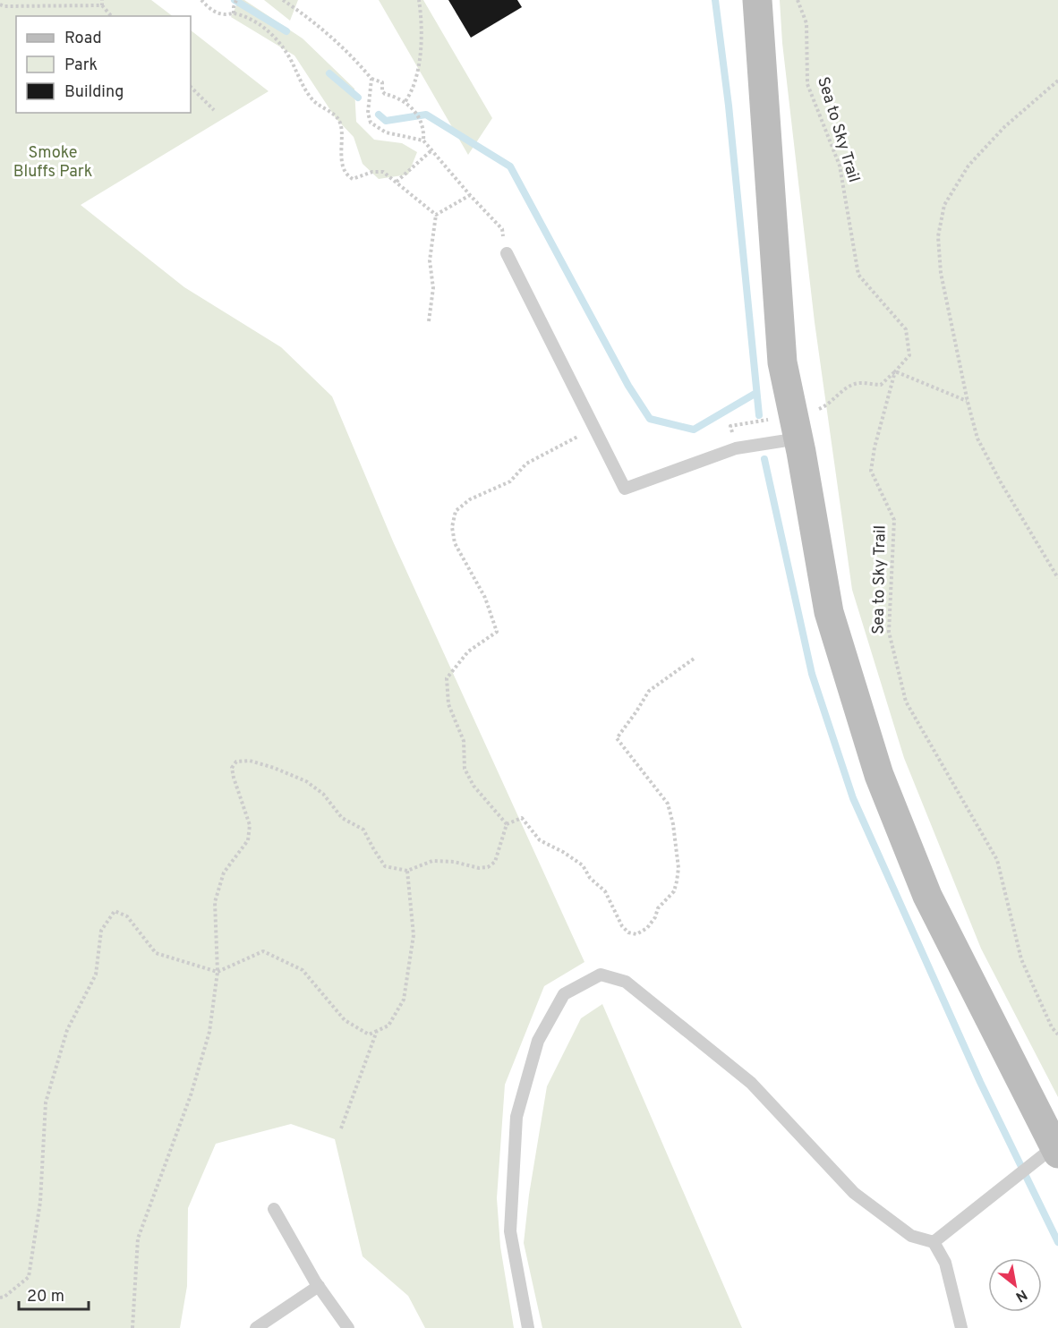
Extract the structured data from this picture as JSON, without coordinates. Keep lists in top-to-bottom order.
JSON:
{
  "streets": {
    "path": ["Sea to Sky Trail"]
  },
  "parks": ["Smoke Bluffs Park"],
  "legend": ["Road", "Park", "Building"],
  "scale_bar": "20 m",
  "north": "bottom right"
}
